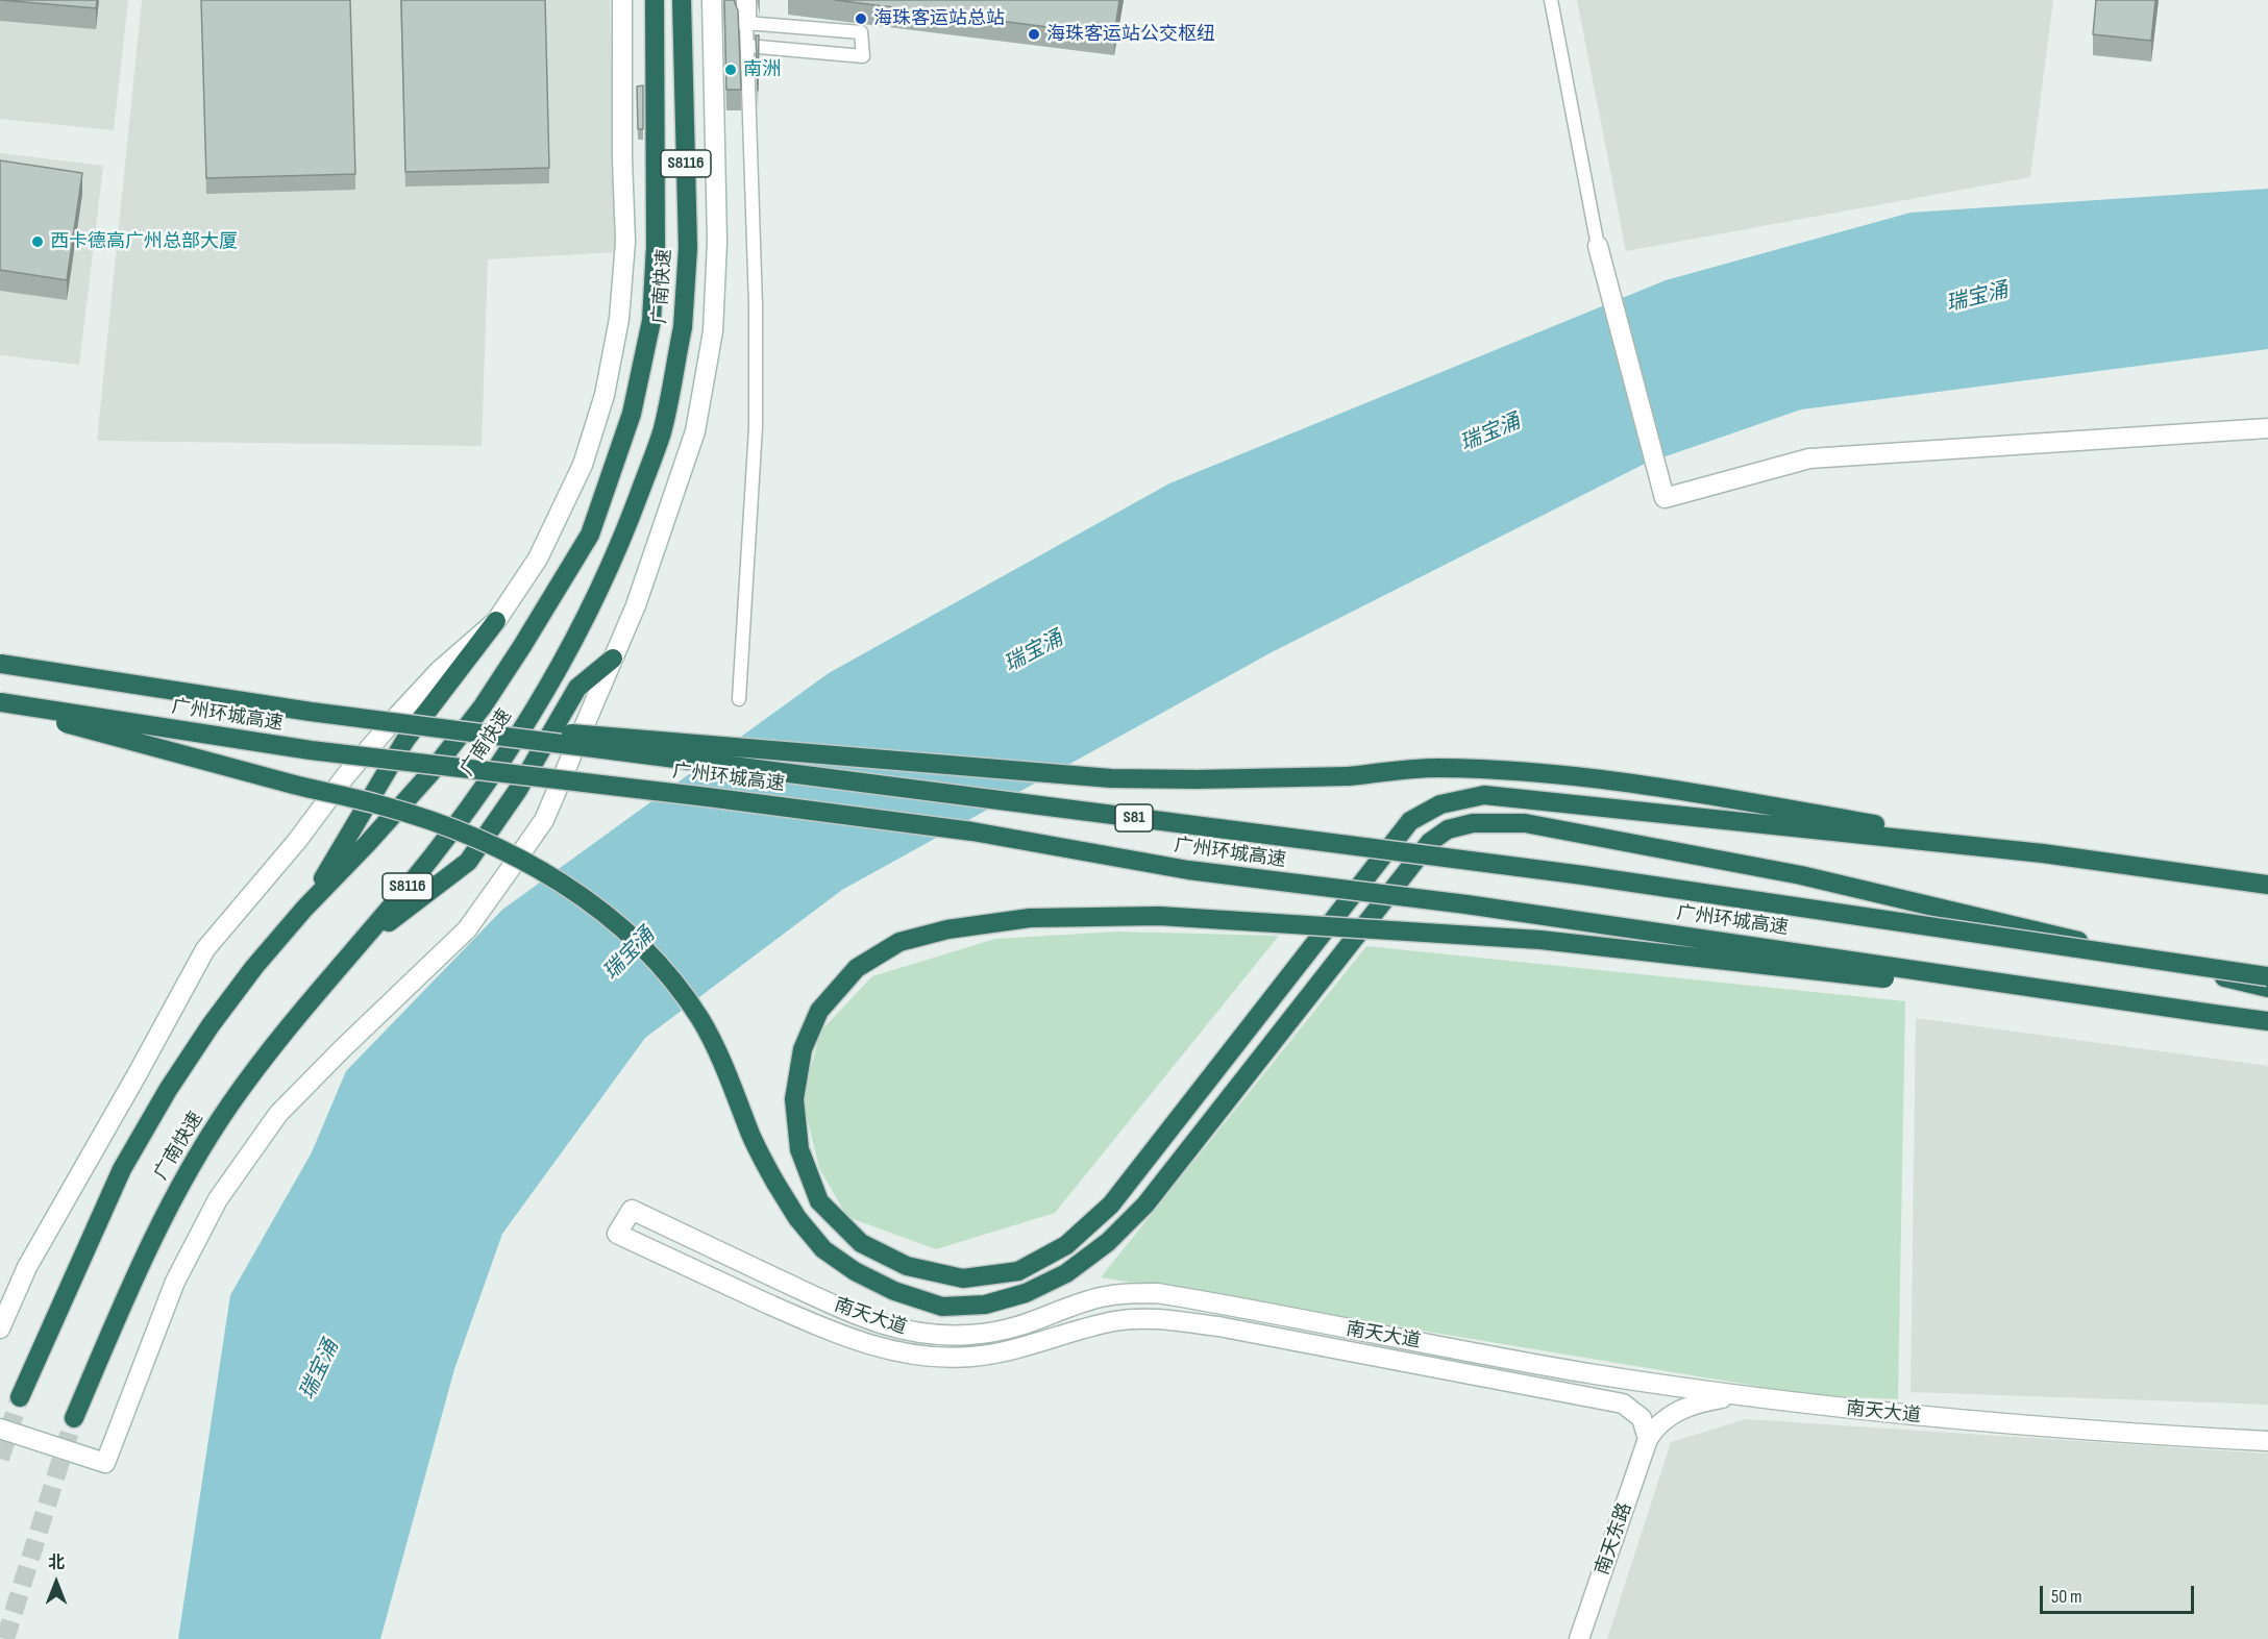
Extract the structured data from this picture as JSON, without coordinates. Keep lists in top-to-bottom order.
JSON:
{
  "streets": {
    "highway": [
      "S8116",
      "广南快速",
      "广州环城高速",
      "S81"
    ],
    "street": ["南天大道", "南天东路"]
  },
  "crossings": [
    ["南天大道", "南天东路"]
  ],
  "water": ["瑞宝涌"],
  "places": [
    "海珠客运站总站",
    "海珠客运站公交枢纽",
    "南洲",
    "西卡德高广州总部大厦"
  ],
  "scale_bar": "50 m",
  "north": "top"
}
